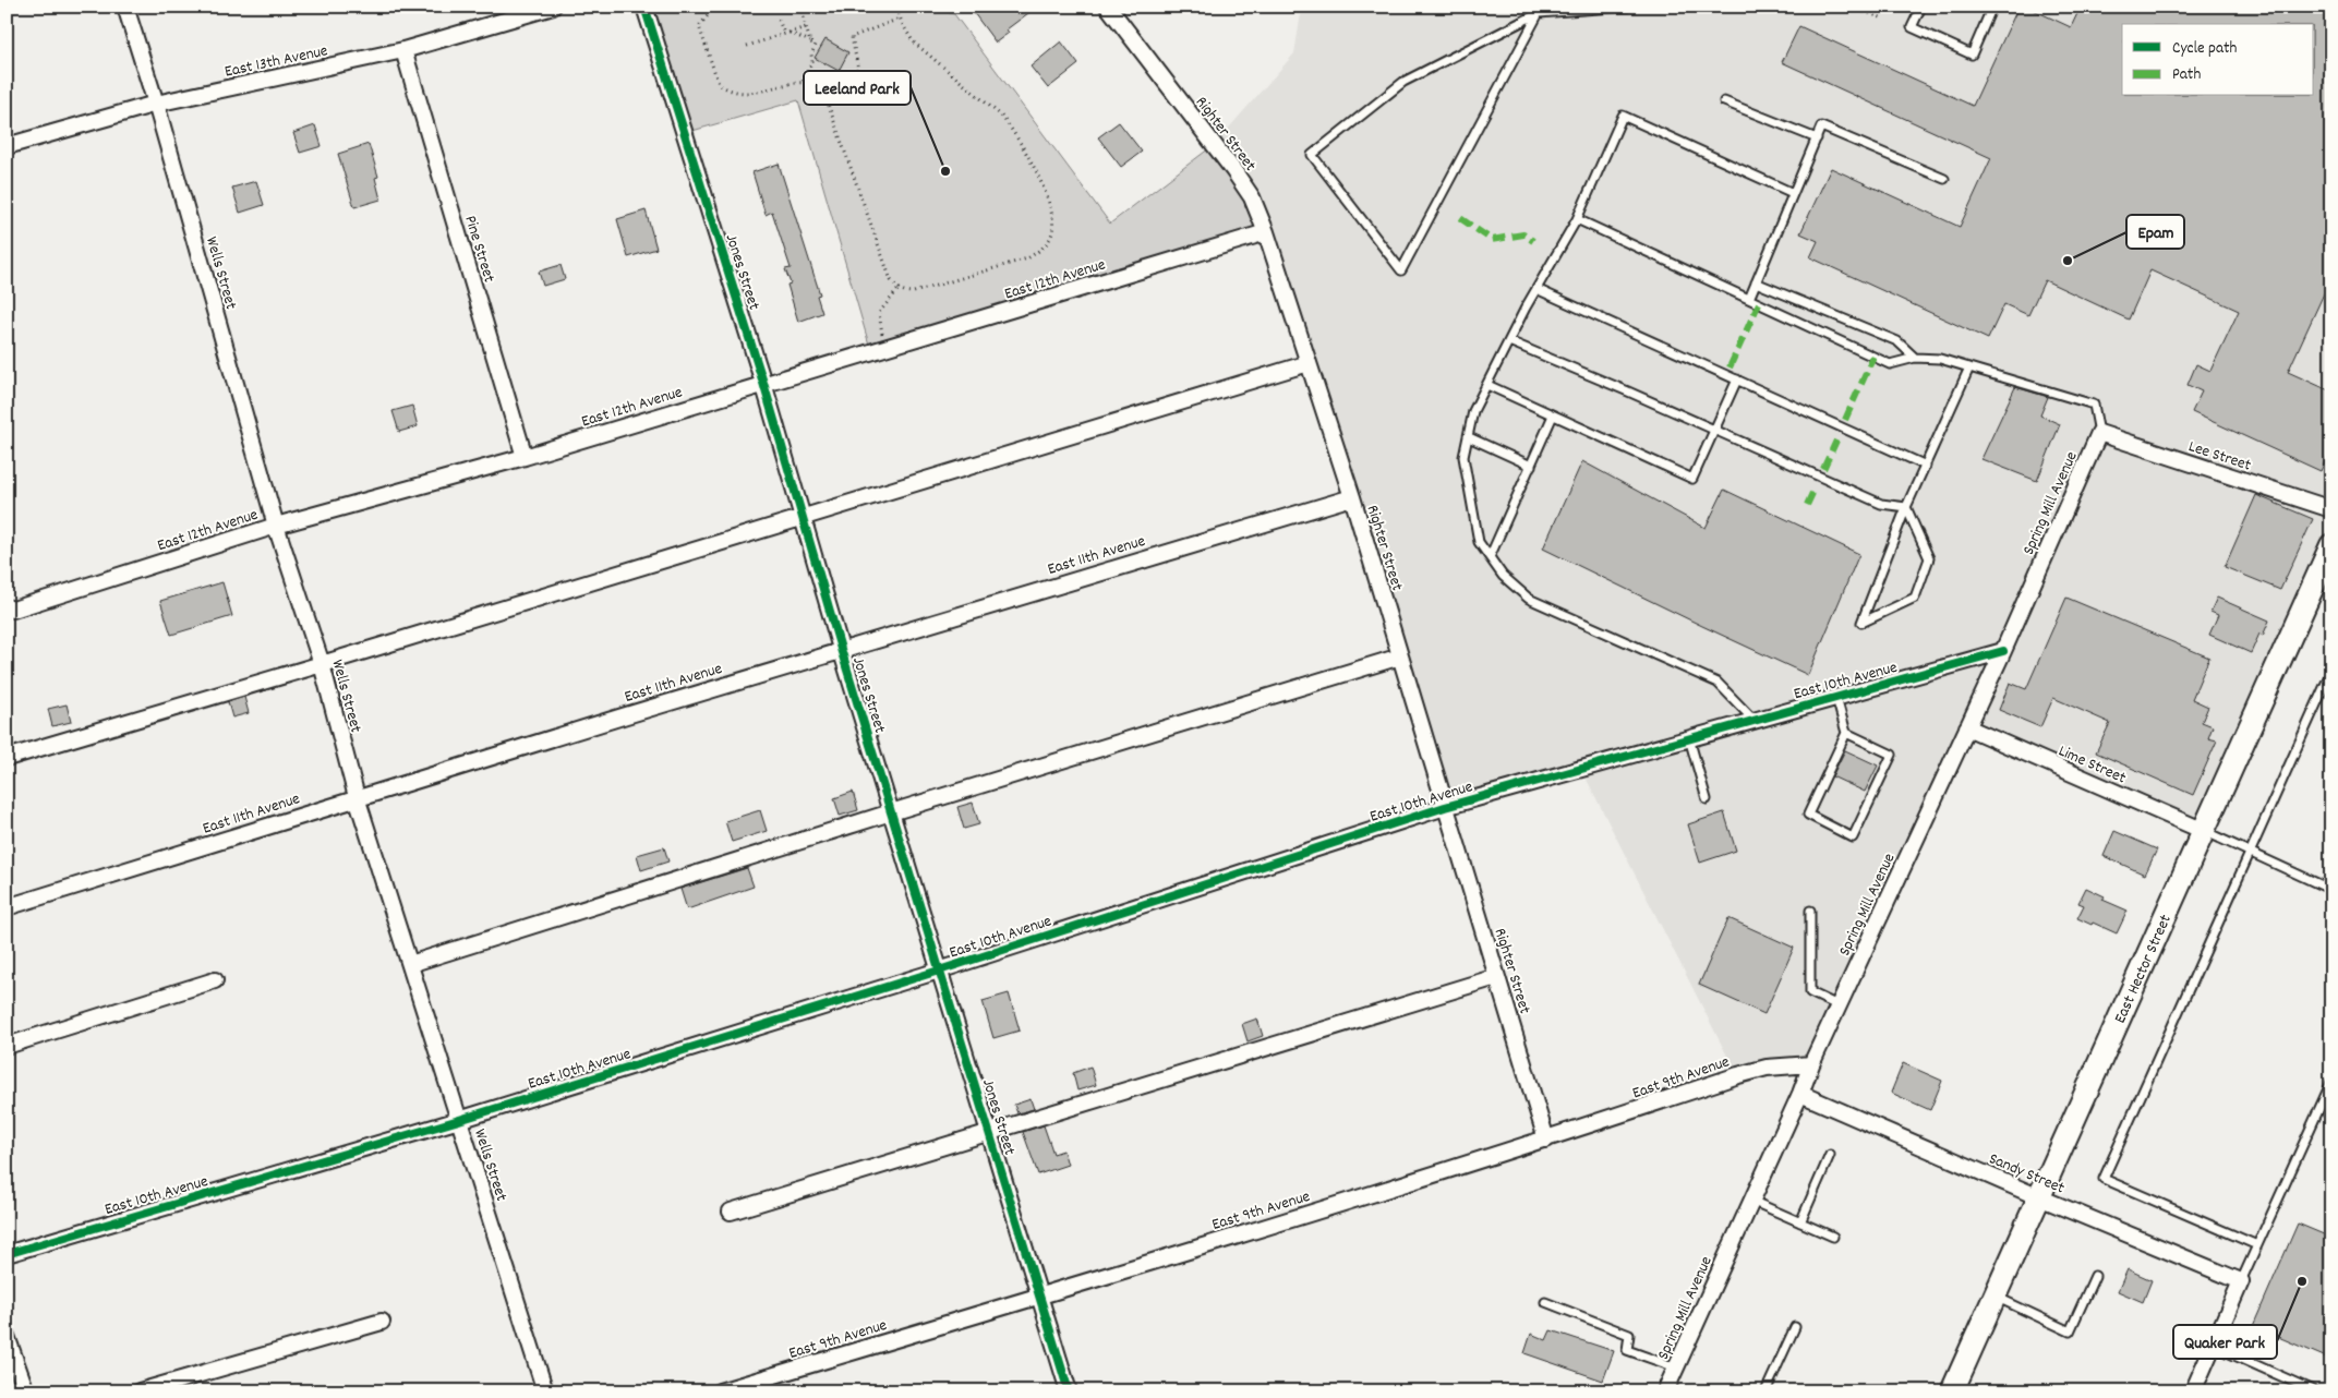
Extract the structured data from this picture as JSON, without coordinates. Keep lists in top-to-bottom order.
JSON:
{
  "streets": {
    "main road": ["East Hector Street"],
    "street": [
      "East 13th Avenue",
      "Righter Street",
      "Pine Street",
      "Jones Street",
      "Wells Street",
      "East 12th Avenue",
      "Lee Street",
      "Spring Mill Avenue",
      "East 11th Avenue",
      "East 10th Avenue",
      "Lime Street",
      "East 9th Avenue",
      "Sandy Street"
    ]
  },
  "crossings": [
    ["East 13th Avenue", "Pine Street"],
    ["East 13th Avenue", "Wells Street"],
    ["Righter Street", "East 12th Avenue"],
    ["Righter Street", "East 11th Avenue"],
    ["Righter Street", "East 10th Avenue"],
    ["Righter Street", "East 9th Avenue"],
    ["Pine Street", "East 12th Avenue"],
    ["Jones Street", "East 12th Avenue"],
    ["Jones Street", "East 11th Avenue"],
    ["Jones Street", "East 10th Avenue"],
    ["Jones Street", "East 9th Avenue"],
    ["Wells Street", "East 12th Avenue"],
    ["Wells Street", "East 11th Avenue"],
    ["Wells Street", "East 10th Avenue"],
    ["Lee Street", "Spring Mill Avenue"],
    ["Spring Mill Avenue", "East 10th Avenue"],
    ["Spring Mill Avenue", "Lime Street"],
    ["Spring Mill Avenue", "East 9th Avenue"],
    ["Spring Mill Avenue", "Sandy Street"],
    ["Lime Street", "East Hector Street"],
    ["East Hector Street", "Sandy Street"]
  ],
  "places": ["Leeland Park", "Epam", "Quaker Park"],
  "legend": ["Cycle path", "Path"]
}
